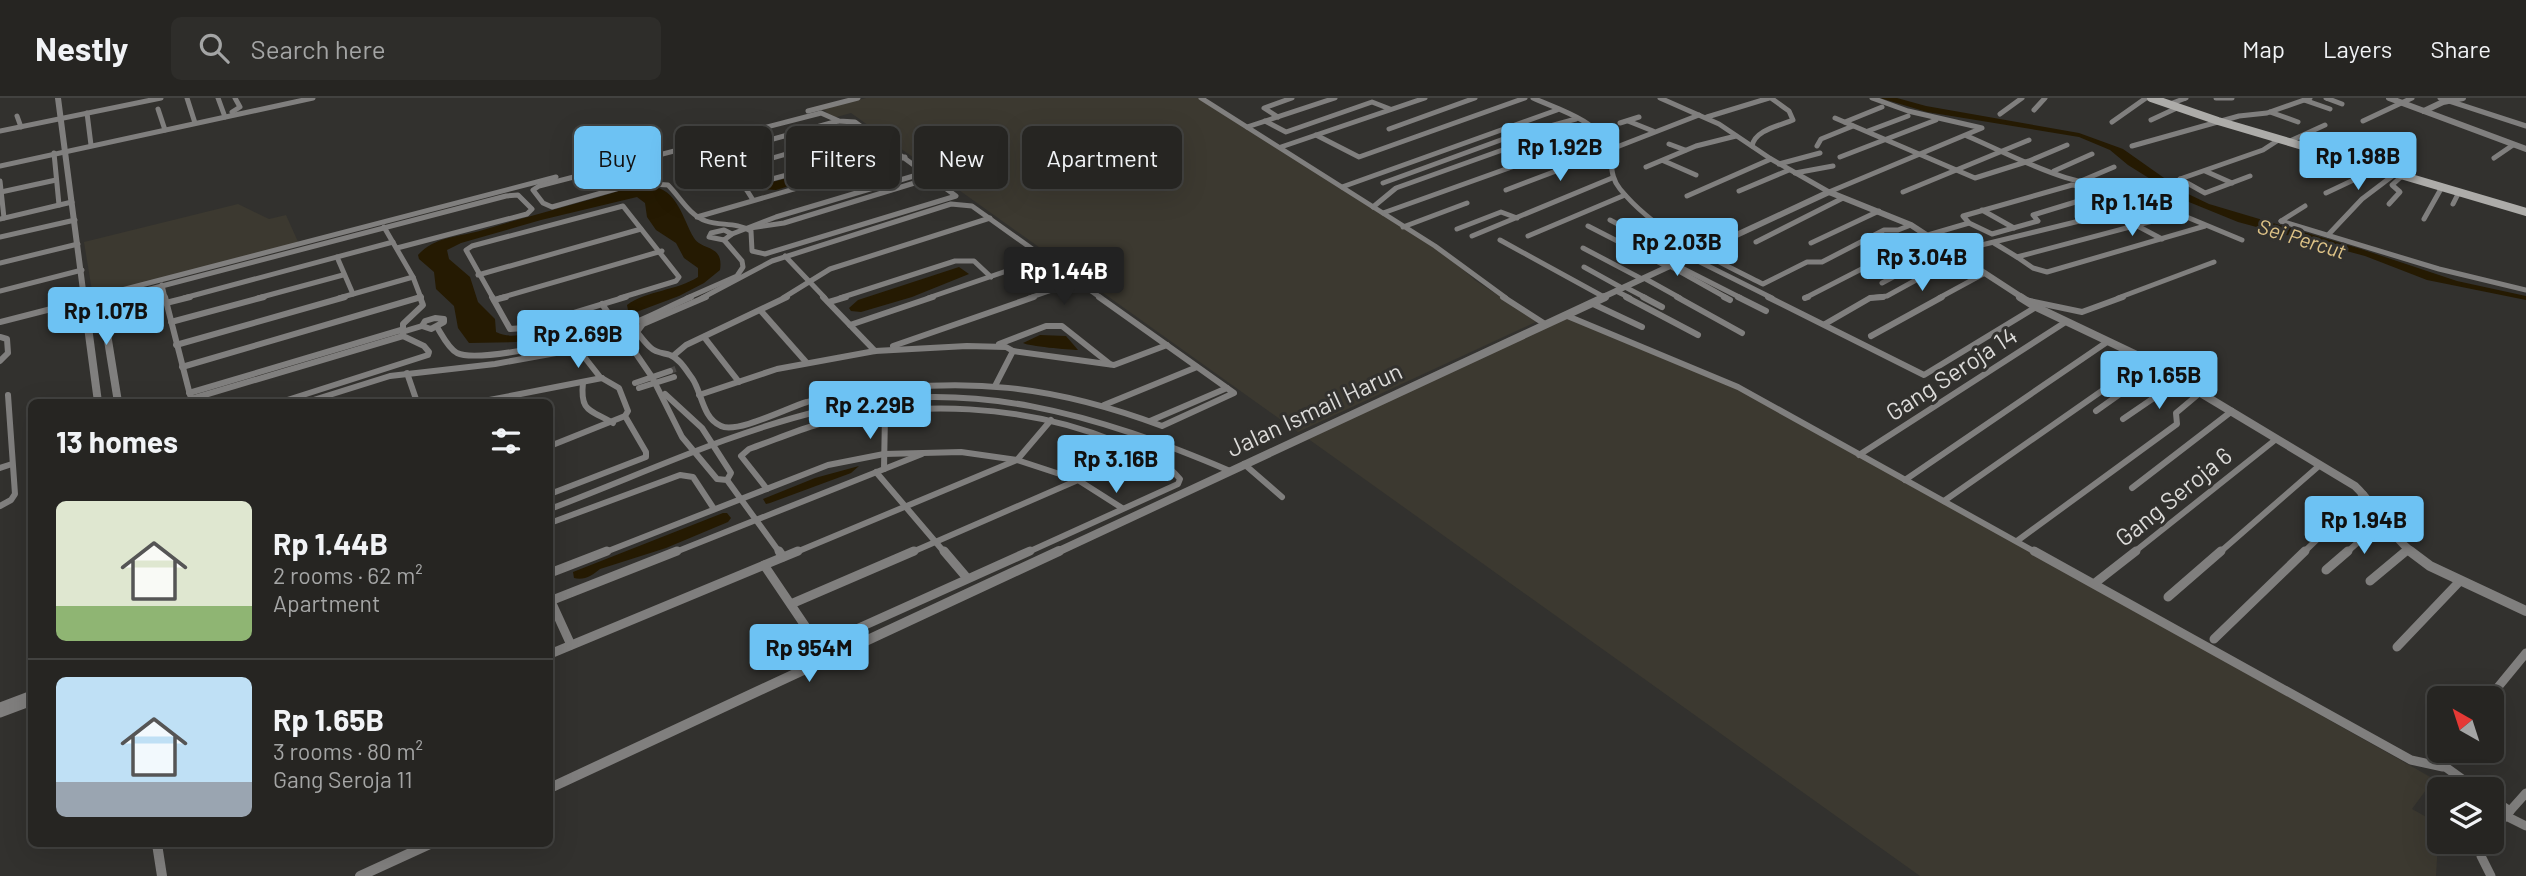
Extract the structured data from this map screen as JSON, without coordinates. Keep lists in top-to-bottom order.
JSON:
{
  "streets": {
    "street": ["Gang Seroja 14", "Jalan Ismail Harun", "Gang Seroja 6"]
  },
  "water": ["Sei Percut"],
  "north": "top left",
  "page": {
    "header": "Nestly",
    "search": "Search here",
    "nav": ["Map", "Layers", "Share"],
    "price": [
      "Rp 1.92B",
      "Rp 1.98B",
      "Rp 1.14B",
      "Rp 2.03B",
      "Rp 3.04B",
      "Rp 1.44B",
      "Rp 1.07B",
      "Rp 2.69B",
      "Rp 1.65B",
      "Rp 2.29B",
      "Rp 3.16B",
      "Rp 1.94B",
      "Rp 954M"
    ],
    "chip": [
      "Buy",
      "Rent",
      "Filters",
      "New",
      "Apartment"
    ],
    "heading": "13 homes",
    "list": [
      {
        "name": "Rp 1.44B",
        "note": "2 rooms · 62 m² · Apartment"
      },
      {
        "name": "Rp 1.65B",
        "note": "3 rooms · 80 m² · Gang Seroja 11"
      }
    ]
  }
}
